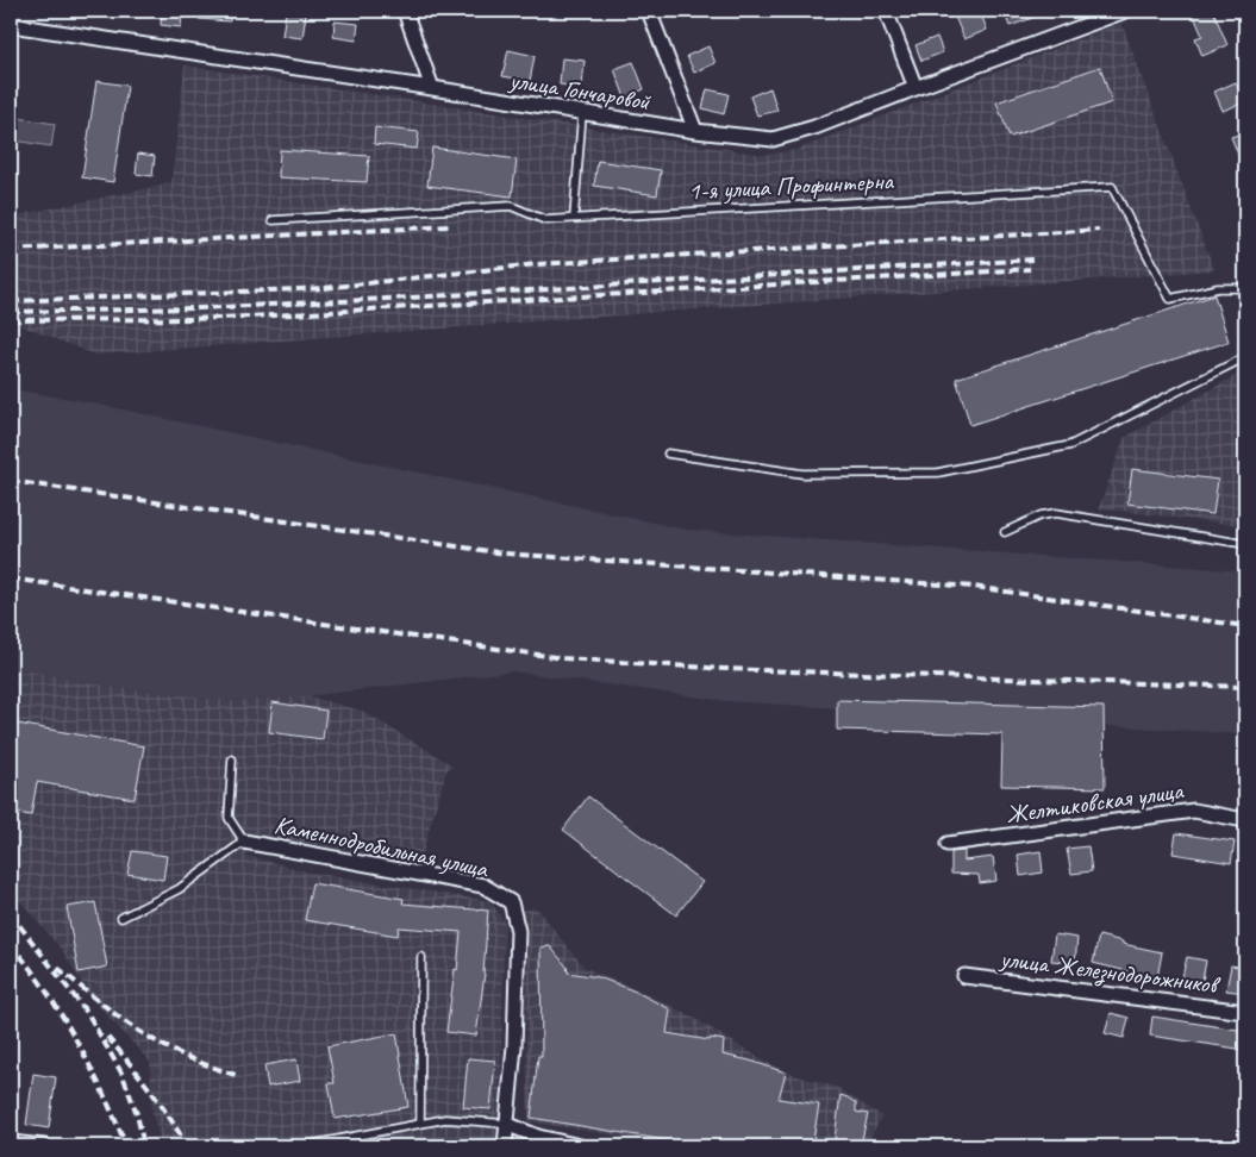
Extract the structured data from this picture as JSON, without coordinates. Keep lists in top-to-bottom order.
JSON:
{
  "streets": {
    "street": [
      "улица Гончаровой",
      "Желтиковская улица",
      "Каменнодробильная улица",
      "улица Железнодорожников"
    ],
    "lane": ["1-я улица Профинтерна"]
  }
}
